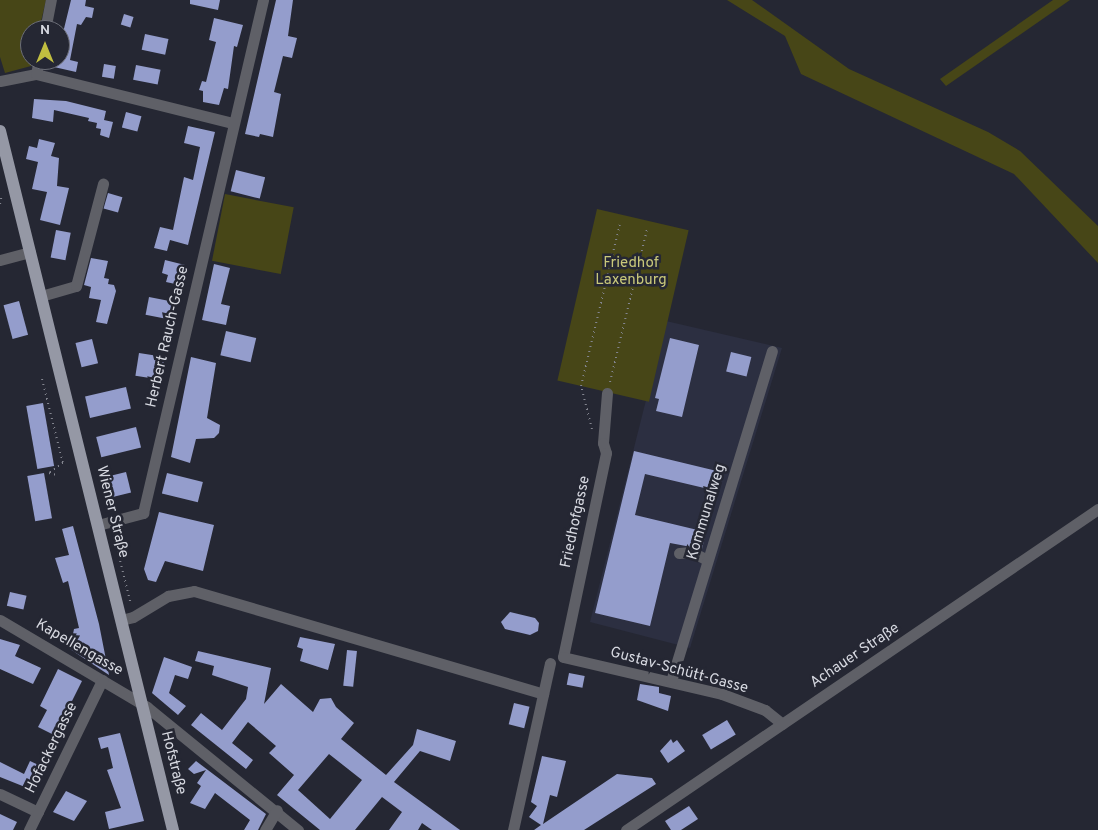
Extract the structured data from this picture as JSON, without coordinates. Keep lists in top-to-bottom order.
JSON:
{
  "streets": {
    "main road": ["Wiener Straße", "Hofstraße"],
    "street": [
      "Herbert Rauch-Gasse",
      "Kommunalweg",
      "Friedhofgasse",
      "Kapellengasse",
      "Achauer Straße",
      "Gustav-Schütt-Gasse",
      "Hofackergasse"
    ]
  },
  "crossings": [
    ["Herbert Rauch-Gasse", "Wiener Straße"],
    ["Wiener Straße", "Kapellengasse"],
    ["Wiener Straße", "Hofstraße"],
    ["Kommunalweg", "Gustav-Schütt-Gasse"],
    ["Friedhofgasse", "Gustav-Schütt-Gasse"],
    ["Kapellengasse", "Hofackergasse"],
    ["Kapellengasse", "Hofstraße"],
    ["Achauer Straße", "Gustav-Schütt-Gasse"]
  ],
  "parks": ["Friedhof Laxenburg"],
  "north": "top"
}
